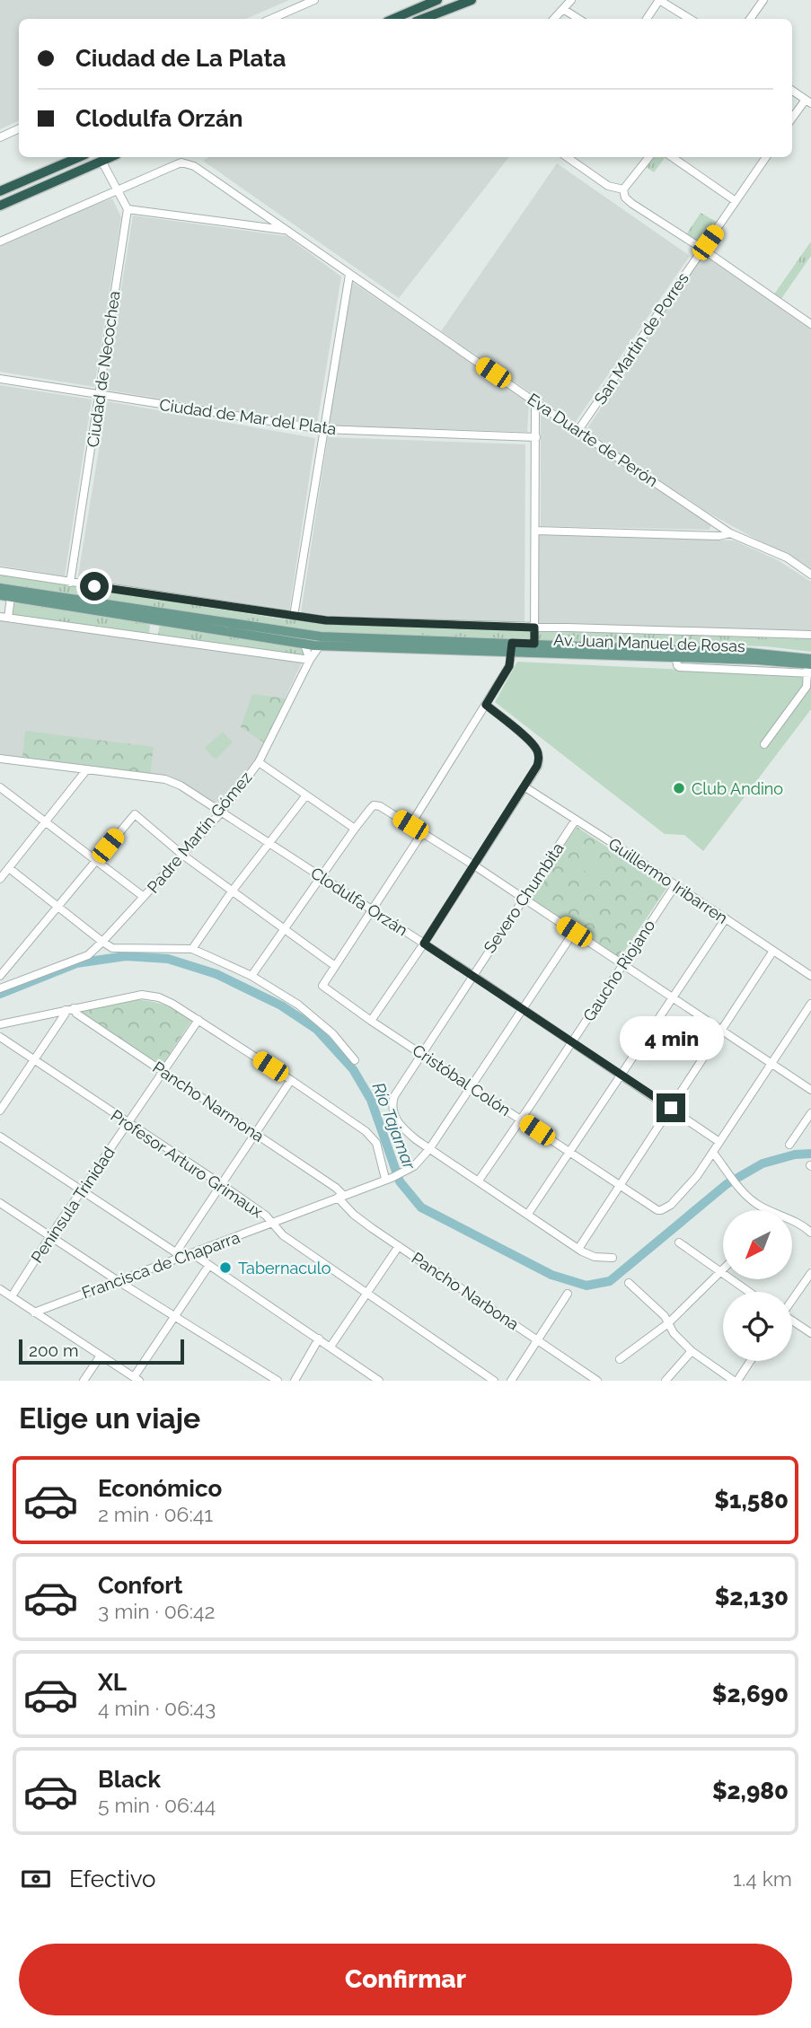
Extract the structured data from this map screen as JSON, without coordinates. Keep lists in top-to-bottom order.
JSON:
{
  "streets": {
    "main road": ["Av. Juan Manuel de Rosas"],
    "street": [
      "San Martín de Porres",
      "Ciudad de Necochea",
      "Ciudad de Mar del Plata",
      "Eva Duarte de Perón",
      "Padre Martín Gómez",
      "Guillermo Iribarren",
      "Severo Chumbita",
      "Clodulfa Orzán",
      "Gaucho Riojano",
      "Cristóbal Colón",
      "Pancho Narmona",
      "Profesor Arturo Grimaux",
      "Península Trinidad",
      "Francisca de Chaparra",
      "Pancho Narbona"
    ]
  },
  "crossings": [
    ["San Martín de Porres", "Eva Duarte de Perón"],
    ["Ciudad de Necochea", "Ciudad de Mar del Plata"],
    ["Av. Juan Manuel de Rosas", "Padre Martín Gómez"],
    ["Padre Martín Gómez", "Clodulfa Orzán"],
    ["Guillermo Iribarren", "Severo Chumbita"],
    ["Guillermo Iribarren", "Gaucho Riojano"],
    ["Severo Chumbita", "Clodulfa Orzán"],
    ["Severo Chumbita", "Cristóbal Colón"],
    ["Severo Chumbita", "Francisca de Chaparra"],
    ["Clodulfa Orzán", "Gaucho Riojano"],
    ["Gaucho Riojano", "Cristóbal Colón"],
    ["Pancho Narmona", "Península Trinidad"],
    ["Pancho Narmona", "Francisca de Chaparra"],
    ["Pancho Narmona", "Pancho Narbona"],
    ["Profesor Arturo Grimaux", "Península Trinidad"],
    ["Profesor Arturo Grimaux", "Francisca de Chaparra"],
    ["Francisca de Chaparra", "Pancho Narbona"]
  ],
  "water": ["Río Tajamar"],
  "places": ["Club Andino", "Tabernaculo"],
  "scale_bar": "200 m",
  "north": "bottom left",
  "page": {
    "banner": ["Ciudad de La Plata", "Clodulfa Orzán"],
    "bubble": "4 min",
    "scale": "200 m",
    "heading": "Elige un viaje",
    "list": [
      {
        "name": "Económico",
        "note": "2 min · 06:41",
        "value": "$1,580"
      },
      {
        "name": "Confort",
        "note": "3 min · 06:42",
        "value": "$2,130"
      },
      {
        "name": "XL",
        "note": "4 min · 06:43",
        "value": "$2,690"
      },
      {
        "name": "Black",
        "note": "5 min · 06:44",
        "value": "$2,980"
      }
    ],
    "pay": ["Efectivo", "1.4 km"],
    "buttons": "Confirmar"
  }
}
